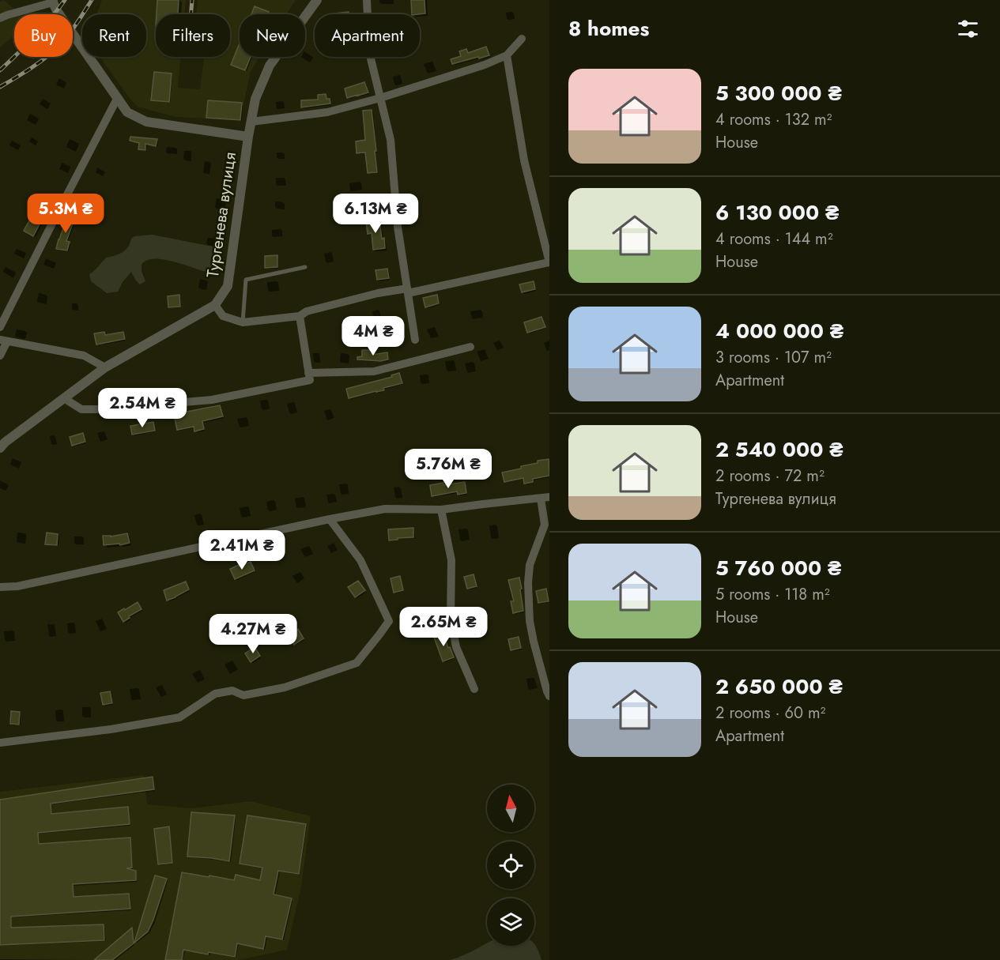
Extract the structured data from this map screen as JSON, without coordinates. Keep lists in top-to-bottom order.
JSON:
{
  "streets": {
    "street": ["Тургенева вулиця"]
  },
  "north": "top",
  "page": {
    "heading": "8 homes",
    "chip": [
      "Buy",
      "Rent",
      "Filters",
      "New",
      "Apartment"
    ],
    "list": [
      {
        "name": "5 300 000 ₴",
        "note": "4 rooms · 132 m² · House"
      },
      {
        "name": "6 130 000 ₴",
        "note": "4 rooms · 144 m² · House"
      },
      {
        "name": "4 000 000 ₴",
        "note": "3 rooms · 107 m² · Apartment"
      },
      {
        "name": "2 540 000 ₴",
        "note": "2 rooms · 72 m² · Тургенева вулиця"
      },
      {
        "name": "5 760 000 ₴",
        "note": "5 rooms · 118 m² · House"
      },
      {
        "name": "2 650 000 ₴",
        "note": "2 rooms · 60 m² · Apartment"
      }
    ],
    "price": [
      "5.3M ₴",
      "6.13M ₴",
      "4M ₴",
      "2.54M ₴",
      "5.76M ₴",
      "2.41M ₴",
      "2.65M ₴",
      "4.27M ₴"
    ]
  }
}
